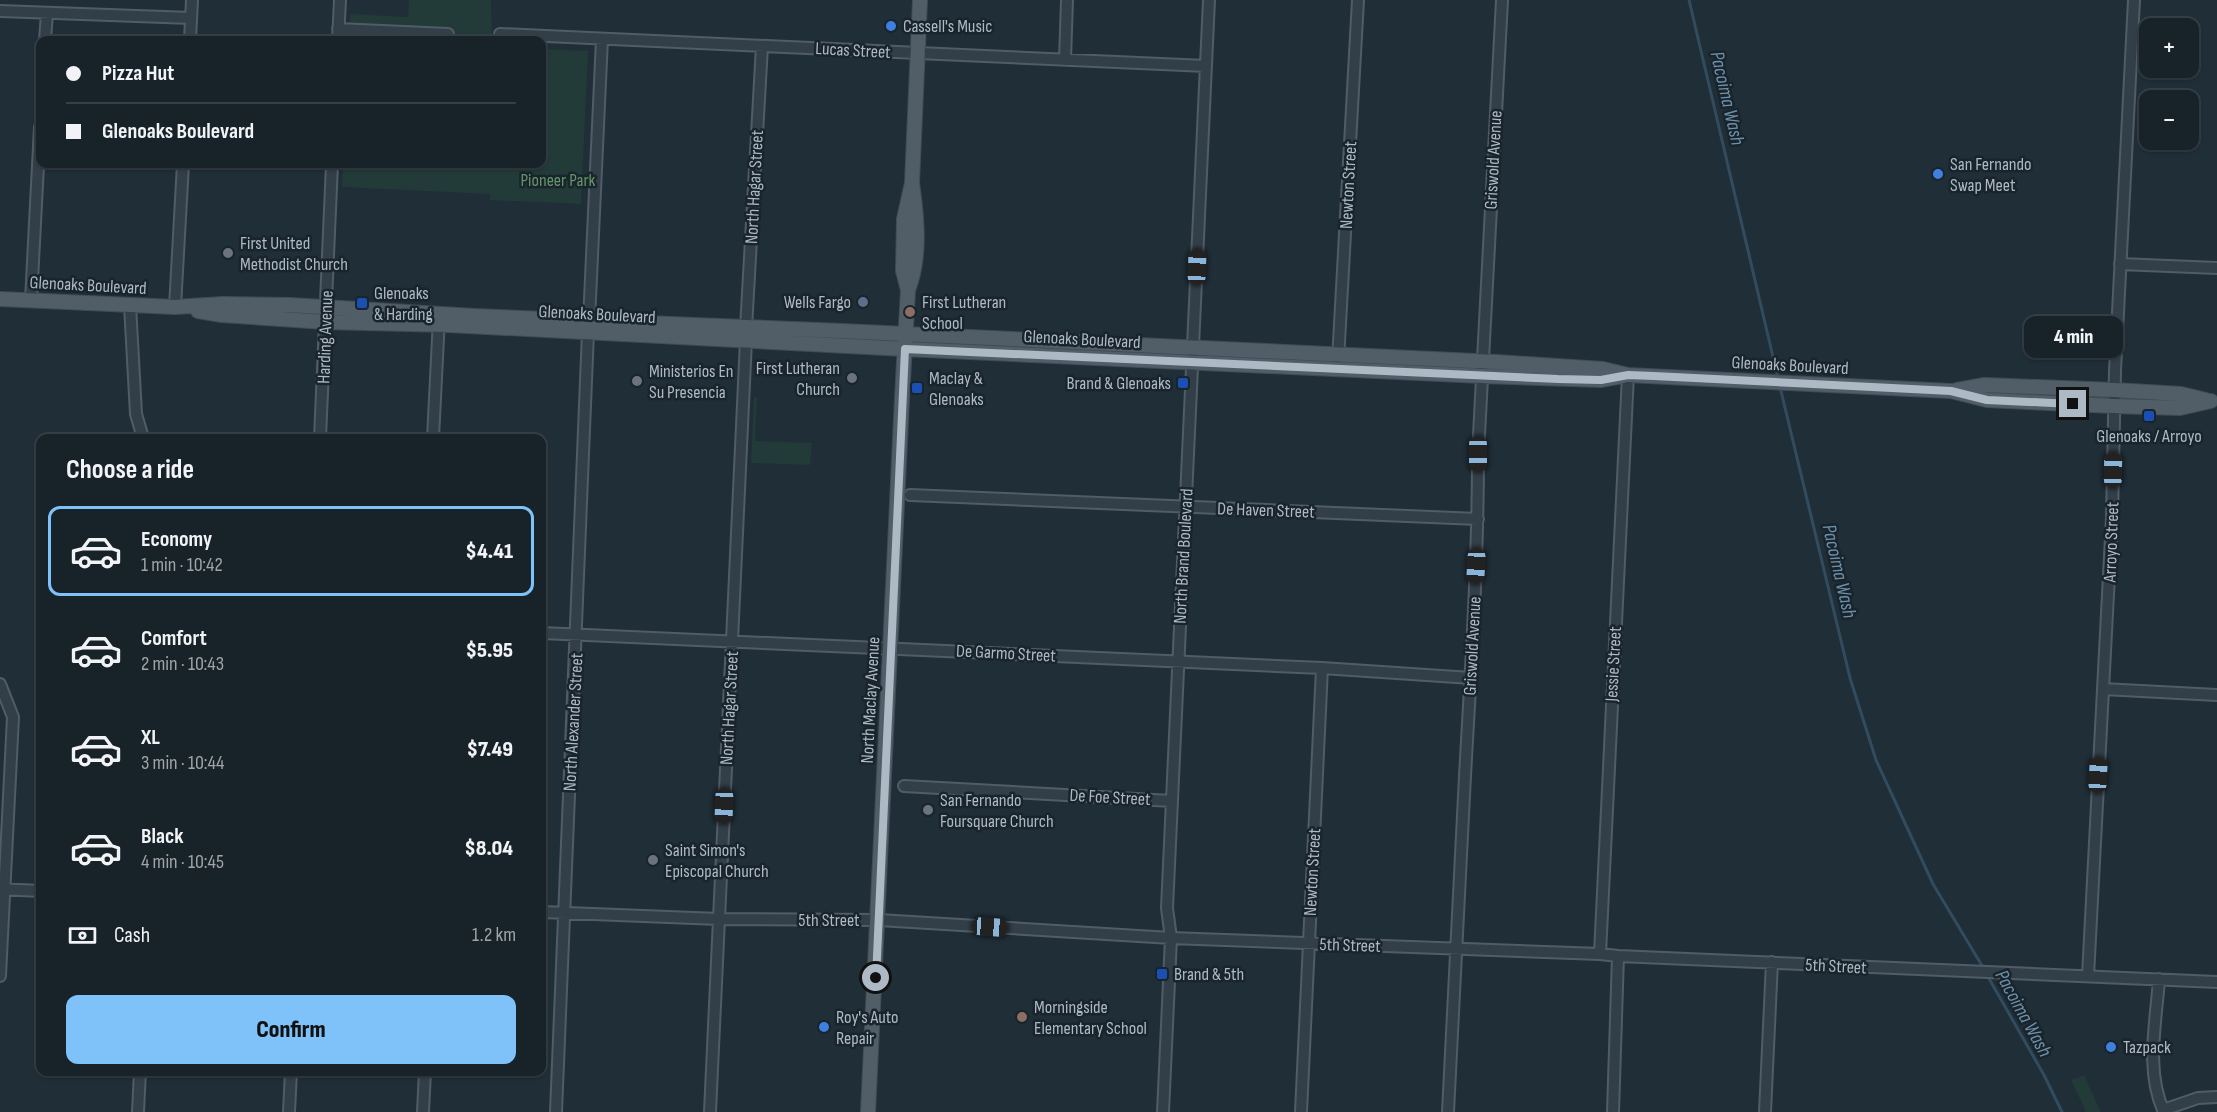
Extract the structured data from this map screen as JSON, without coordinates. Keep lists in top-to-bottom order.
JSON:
{
  "streets": {
    "main road": ["Glenoaks Boulevard", "North Maclay Avenue"],
    "street": [
      "Lucas Street",
      "Griswold Avenue",
      "Newton Street",
      "North Hagar Street",
      "Harding Avenue",
      "De Haven Street",
      "Arroyo Street",
      "North Brand Boulevard",
      "De Garmo Street",
      "Jessie Street",
      "North Alexander Street",
      "De Foe Street",
      "5th Street"
    ]
  },
  "crossings": [
    ["Lucas Street", "North Hagar Street"],
    ["Lucas Street", "North Brand Boulevard"],
    ["Lucas Street", "North Maclay Avenue"],
    ["Lucas Street", "North Alexander Street"],
    ["Griswold Avenue", "Glenoaks Boulevard"],
    ["Griswold Avenue", "De Haven Street"],
    ["Griswold Avenue", "De Garmo Street"],
    ["Griswold Avenue", "5th Street"],
    ["Newton Street", "Glenoaks Boulevard"],
    ["Newton Street", "De Garmo Street"],
    ["Newton Street", "5th Street"],
    ["North Hagar Street", "Glenoaks Boulevard"],
    ["North Hagar Street", "De Garmo Street"],
    ["North Hagar Street", "5th Street"],
    ["Glenoaks Boulevard", "Harding Avenue"],
    ["Glenoaks Boulevard", "Arroyo Street"],
    ["Glenoaks Boulevard", "North Brand Boulevard"],
    ["Glenoaks Boulevard", "Jessie Street"],
    ["Glenoaks Boulevard", "North Maclay Avenue"],
    ["Glenoaks Boulevard", "North Alexander Street"],
    ["De Haven Street", "North Brand Boulevard"],
    ["Arroyo Street", "5th Street"],
    ["North Brand Boulevard", "De Garmo Street"],
    ["North Brand Boulevard", "De Foe Street"],
    ["North Brand Boulevard", "5th Street"],
    ["De Garmo Street", "North Maclay Avenue"],
    ["De Garmo Street", "North Alexander Street"],
    ["Jessie Street", "5th Street"],
    ["North Maclay Avenue", "5th Street"],
    ["North Alexander Street", "5th Street"]
  ],
  "water": ["Pacoima Wash"],
  "parks": ["Pioneer Park"],
  "places": {
    "other": [
      "Cassell's Music",
      "San Fernando Swap Meet",
      "First United Methodist Church",
      "Wells Fargo",
      "First Lutheran School",
      "First Lutheran Church",
      "Ministerios En Su Presencia",
      "San Fernando Foursquare Church",
      "Saint Simon's Episcopal Church",
      "Morningside Elementary School",
      "Roy's Auto Repair",
      "Tazpack"
    ],
    "transit": [
      "Glenoaks & Harding",
      "Brand & Glenoaks",
      "Maclay & Glenoaks",
      "Glenoaks / Arroyo",
      "Brand & 5th"
    ]
  },
  "page": {
    "map_buttons": ["+", "−"],
    "banner": ["Pizza Hut", "Glenoaks Boulevard"],
    "bubble": "4 min",
    "heading": "Choose a ride",
    "list": [
      {
        "name": "Economy",
        "note": "1 min · 10:42",
        "value": "$4.41"
      },
      {
        "name": "Comfort",
        "note": "2 min · 10:43",
        "value": "$5.95"
      },
      {
        "name": "XL",
        "note": "3 min · 10:44",
        "value": "$7.49"
      },
      {
        "name": "Black",
        "note": "4 min · 10:45",
        "value": "$8.04"
      }
    ],
    "pay": ["Cash", "1.2 km"],
    "buttons": "Confirm"
  }
}
